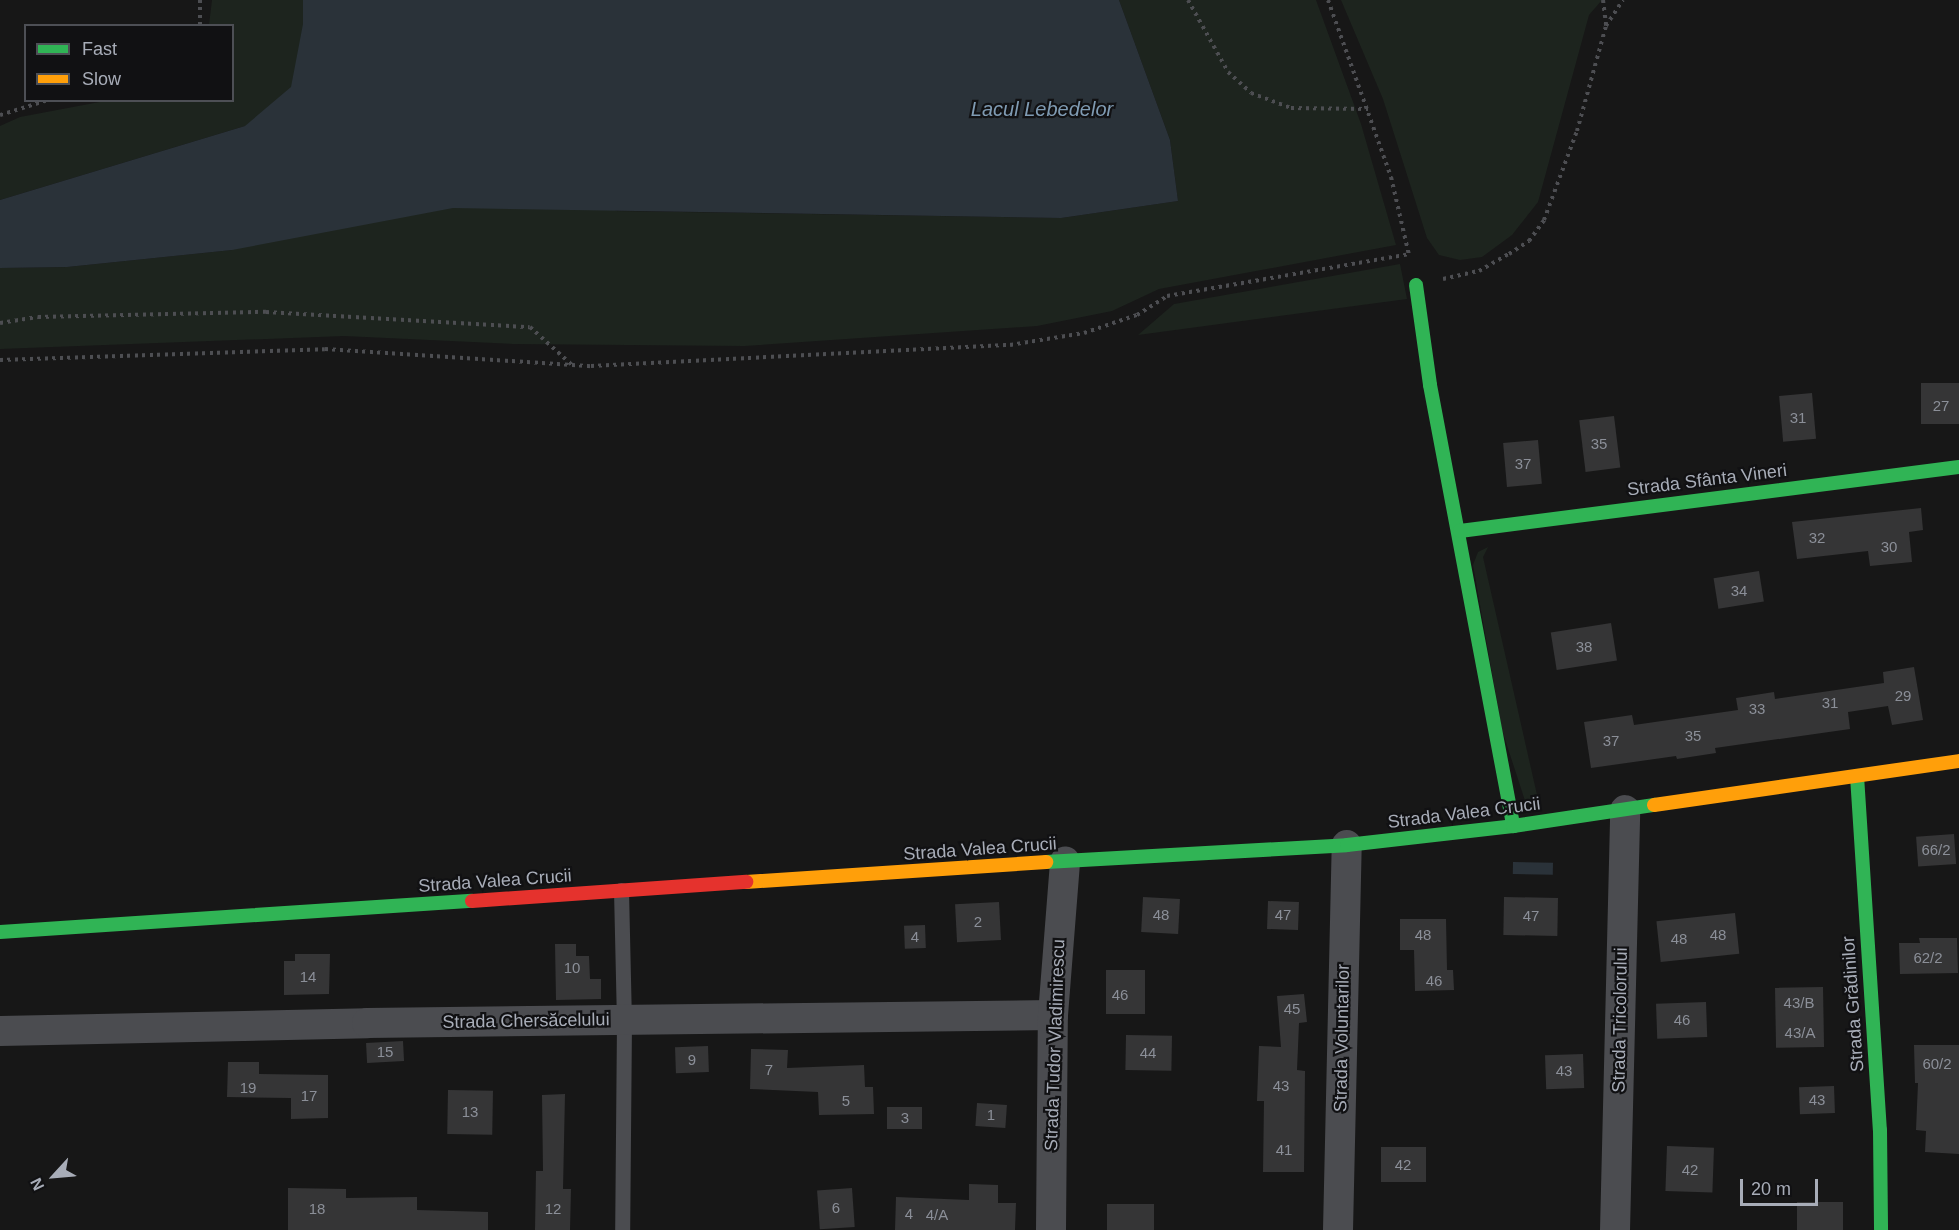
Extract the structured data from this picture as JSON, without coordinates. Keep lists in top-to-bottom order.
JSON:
{
  "streets": {
    "street": [
      "Strada Sfânta Vineri",
      "Strada Valea Crucii",
      "Strada Grădinilor",
      "Strada Tricolorului",
      "Strada Chersăcelului",
      "Strada Voluntarilor",
      "Strada Tudor Vladimirescu"
    ]
  },
  "crossings": [
    ["Strada Valea Crucii", "Strada Grădinilor"],
    ["Strada Valea Crucii", "Strada Tricolorului"],
    ["Strada Valea Crucii", "Strada Voluntarilor"],
    ["Strada Valea Crucii", "Strada Tudor Vladimirescu"],
    ["Strada Chersăcelului", "Strada Tudor Vladimirescu"]
  ],
  "water": ["Lacul Lebedelor"],
  "house_numbers": [
    "27",
    "31",
    "35",
    "37",
    "32",
    "30",
    "34",
    "38",
    "29",
    "31",
    "33",
    "35",
    "37",
    "66/2",
    "48",
    "47",
    "47",
    "2",
    "48",
    "48",
    "4",
    "48",
    "62/2",
    "10",
    "14",
    "46",
    "46",
    "43/B",
    "45",
    "46",
    "43/A",
    "15",
    "44",
    "9",
    "60/2",
    "7",
    "43",
    "43",
    "19",
    "17",
    "43",
    "5",
    "13",
    "1",
    "3",
    "41",
    "42",
    "42",
    "6",
    "18",
    "12",
    "4",
    "4/A"
  ],
  "legend": ["Fast", "Slow"],
  "scale_bar": "20 m",
  "north": "bottom left"
}
